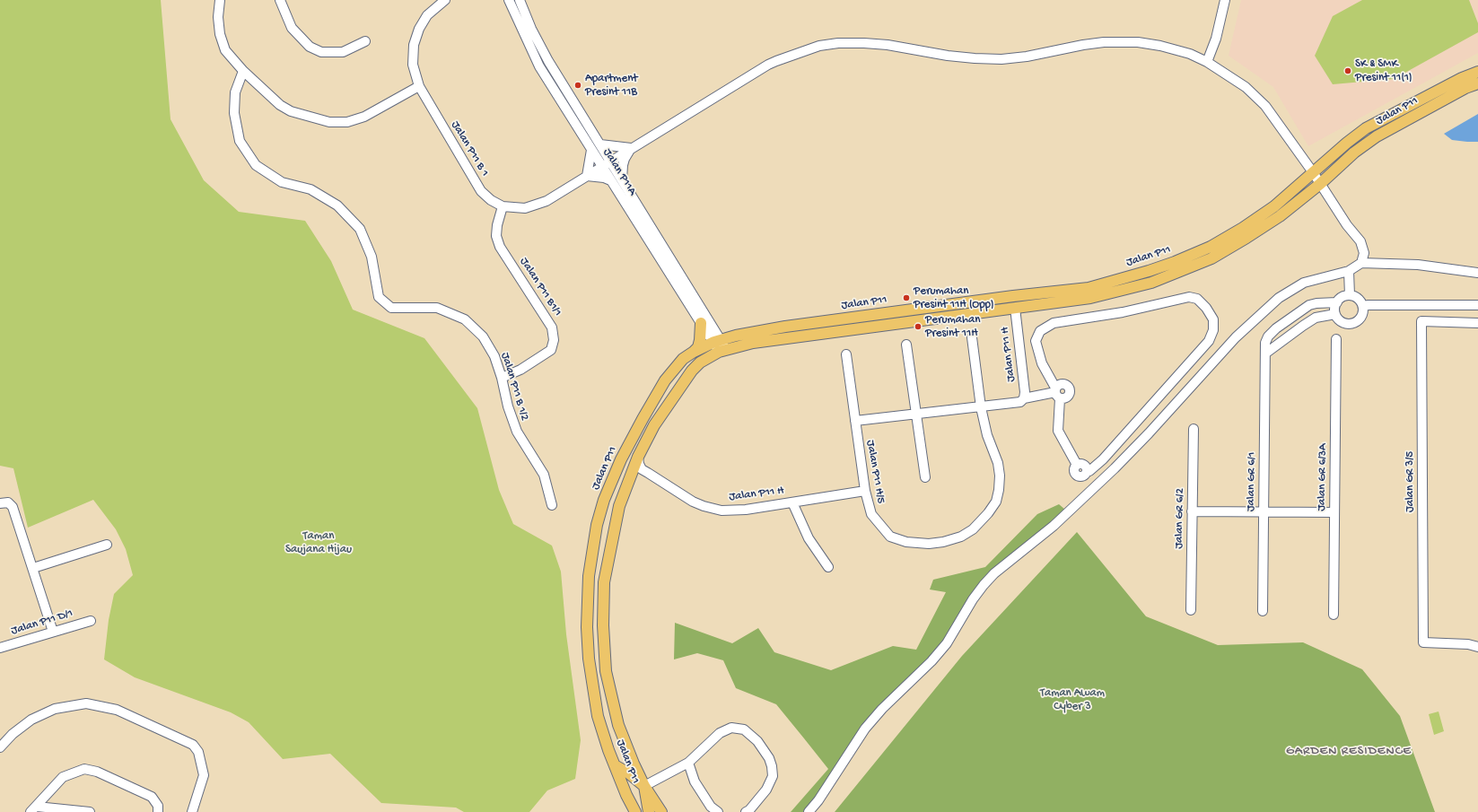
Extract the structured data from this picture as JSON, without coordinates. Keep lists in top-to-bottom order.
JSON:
{
  "streets": {
    "main road": ["Jalan P11"],
    "street": [
      "Jalan P11 B 1",
      "Jalan P11A",
      "Jalan P11 B1/1",
      "Jalan P11 H",
      "Jalan P11 B 1/2",
      "Jalan P11 H/5",
      "Jalan GR 6/3A",
      "Jalan GR 6/1",
      "Jalan GR 3/5",
      "Jalan GR 6/2",
      "Jalan P11 D/1"
    ]
  },
  "crossings": [
    ["Jalan P11", "Jalan P11 B 1"],
    ["Jalan P11", "Jalan P11A"],
    ["Jalan P11", "Jalan P11 H"],
    ["Jalan P11 B 1", "Jalan P11A"],
    ["Jalan P11 B 1", "Jalan P11 B1/1"],
    ["Jalan P11 B1/1", "Jalan P11 B 1/2"],
    ["Jalan P11 H", "Jalan P11 H/5"]
  ],
  "districts": ["GARDEN RESIDENCE"],
  "parks": ["Taman Saujana Hijau", "Taman Awam Cyber 3"],
  "places": [
    "SK & SMK Presint 11(1)",
    "Apartment Presint 11B",
    "Perumahan Presint 11H (Opp)",
    "Perumahan Presint 11H"
  ]
}
